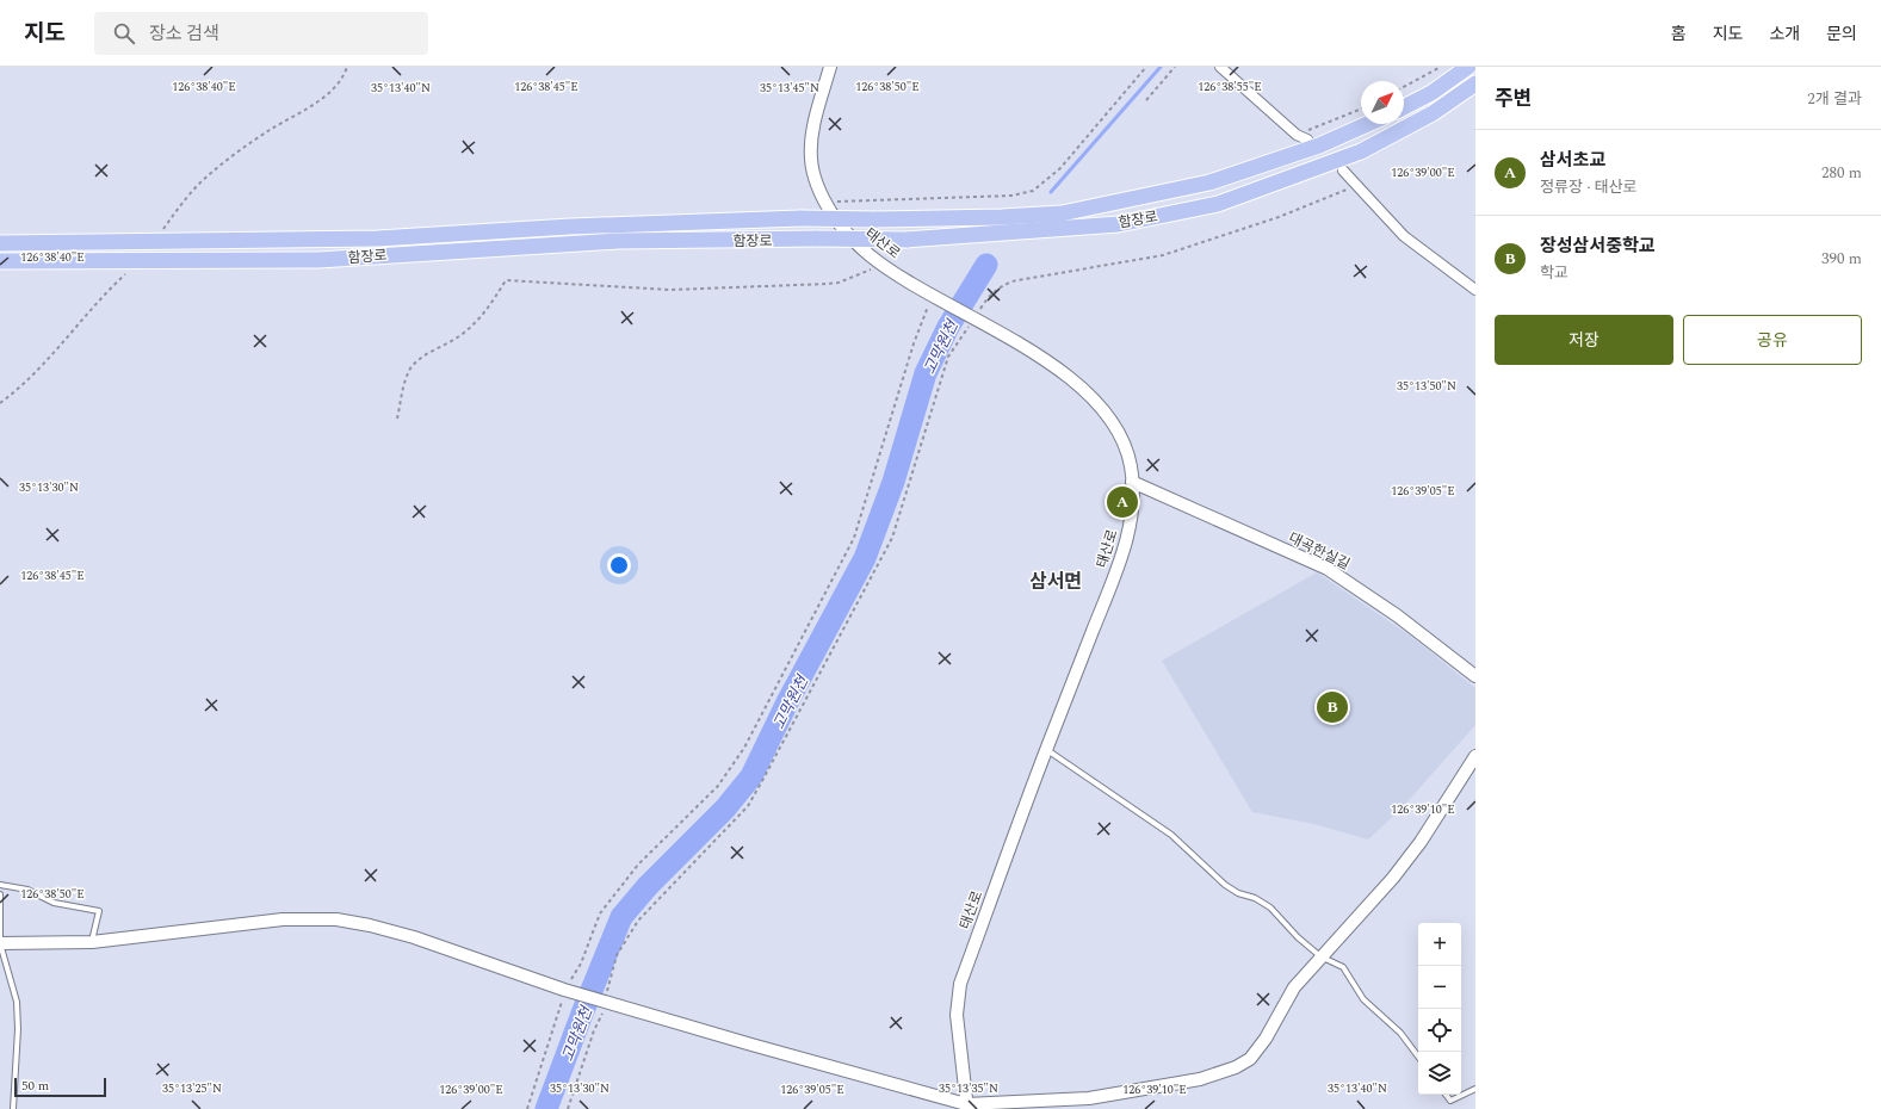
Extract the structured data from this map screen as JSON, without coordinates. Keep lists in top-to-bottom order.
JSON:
{
  "streets": {
    "main road": ["함장로"],
    "street": ["태산로", "대곡한실길"]
  },
  "crossings": [
    ["태산로", "대곡한실길"]
  ],
  "districts": ["삼서면"],
  "water": ["고막원천"],
  "scale_bar": "50 m",
  "north": "top right",
  "page": {
    "header": "지도",
    "search": "장소 검색",
    "nav": [
      "홈",
      "지도",
      "소개",
      "문의"
    ],
    "heading": ["주변", "2개 결과"],
    "list": [
      {
        "mark": "A",
        "name": "삼서초교",
        "note": "정류장 · 태산로",
        "value": "280 m"
      },
      {
        "mark": "B",
        "name": "장성삼서중학교",
        "note": "학교",
        "value": "390 m"
      }
    ],
    "buttons": ["저장", "공유"],
    "pins": ["A", "B"],
    "map_buttons": ["+", "−"],
    "scale": "50 m"
  },
  "coordinates": [
    "126°38'40\"E",
    "126°38'45\"E",
    "126°38'50\"E",
    "126°38'55\"E",
    "35°13'40\"N",
    "35°13'45\"N",
    "126°39'00\"E",
    "35°13'50\"N",
    "35°13'30\"N",
    "126°39'05\"E",
    "126°39'10\"E",
    "35°13'25\"N",
    "35°13'35\"N"
  ]
}
